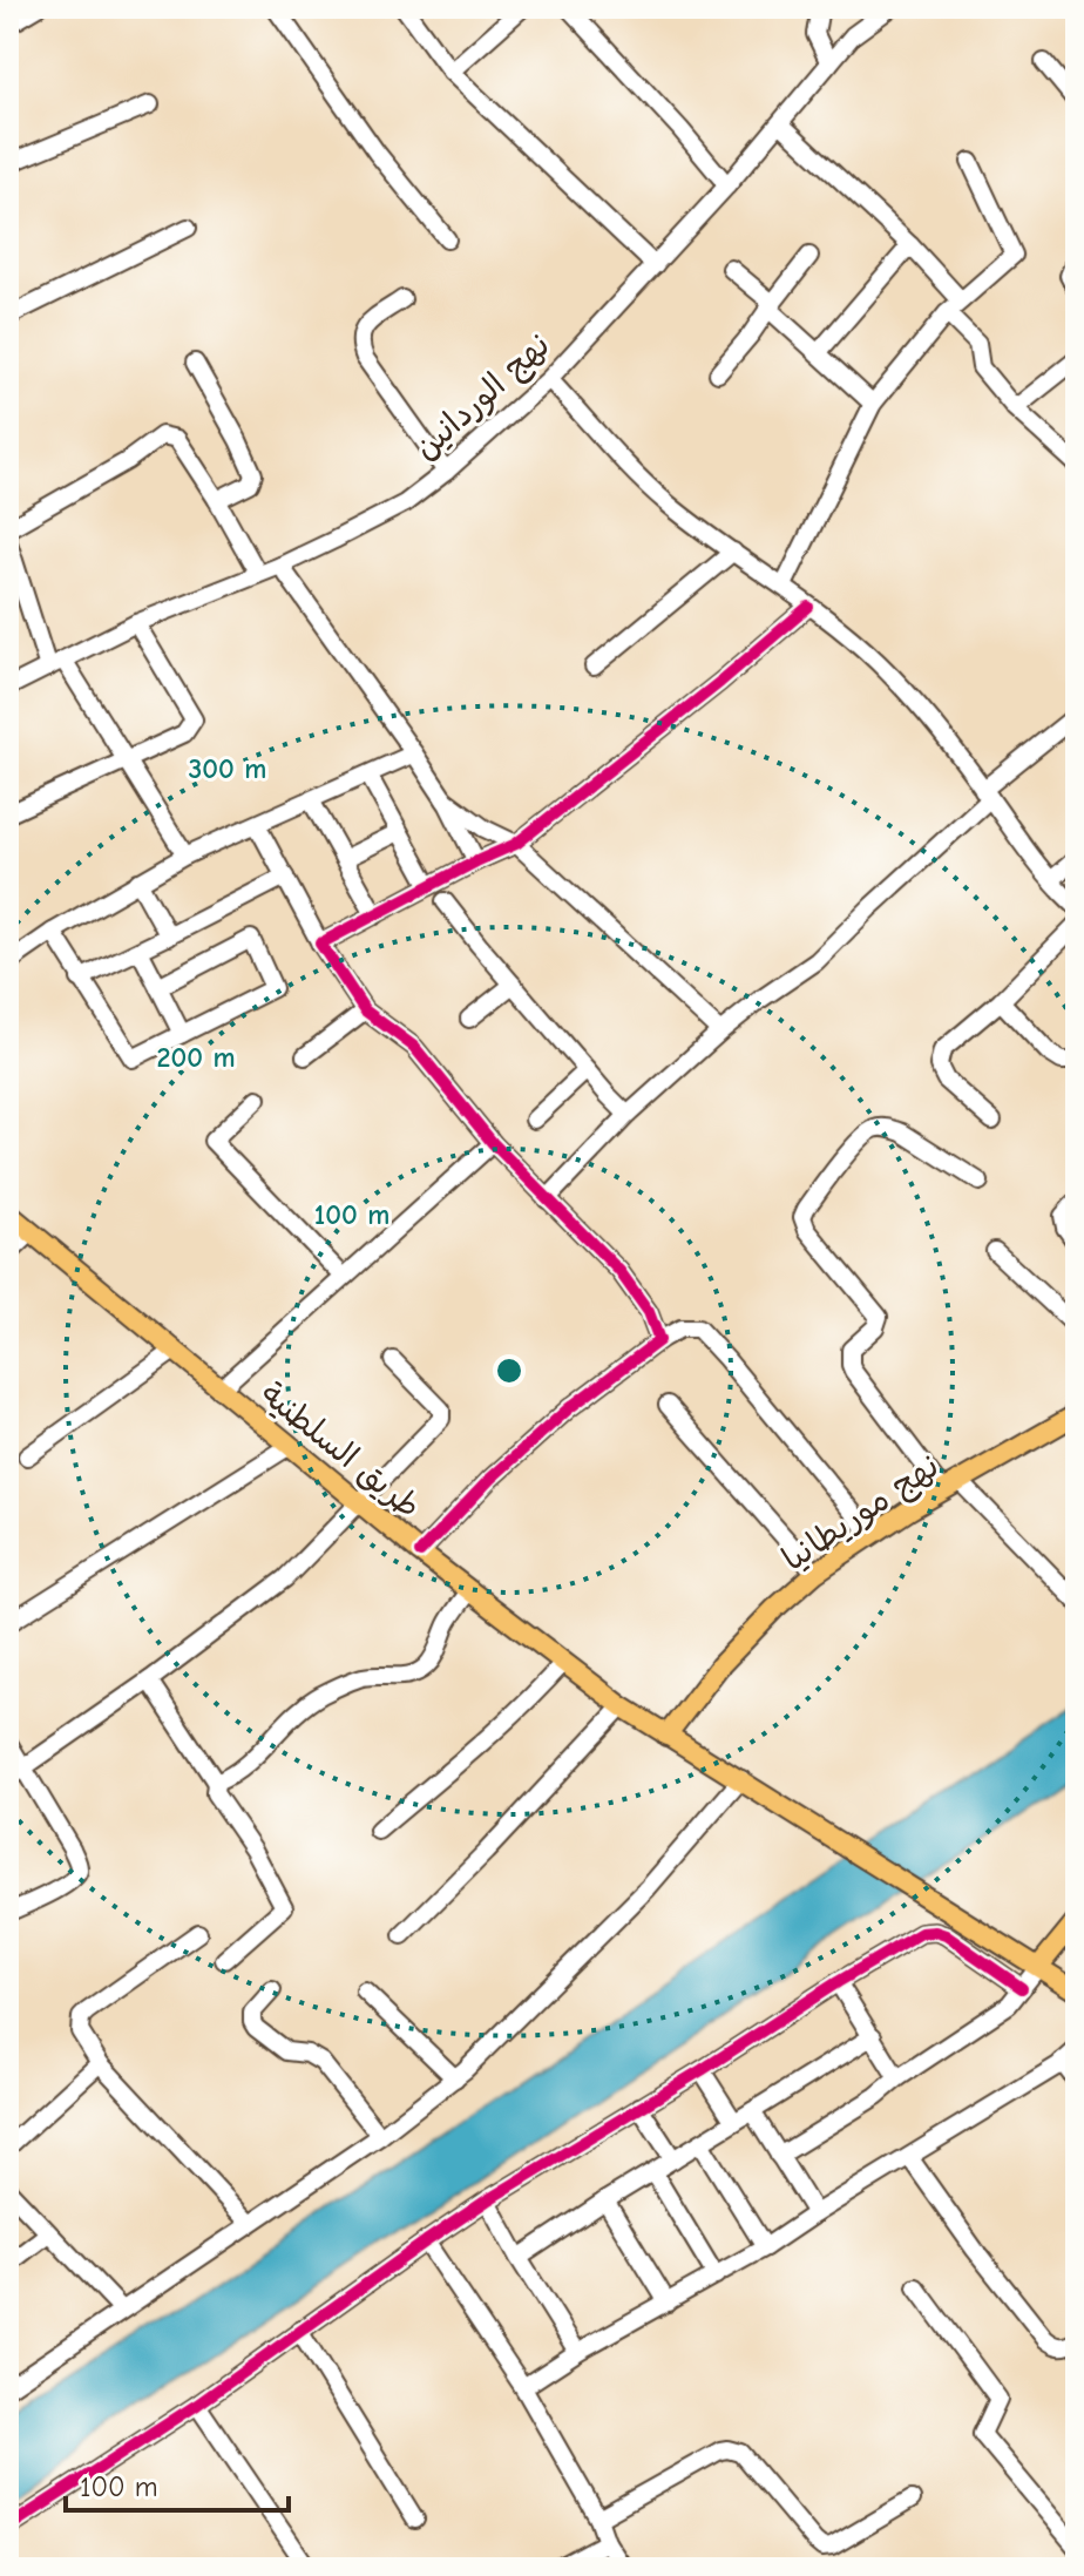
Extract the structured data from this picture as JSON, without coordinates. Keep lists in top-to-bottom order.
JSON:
{
  "streets": {
    "main road": ["طريق السلطنية", "نهج موريطانيا"],
    "street": ["نهج الوردانين"]
  },
  "crossings": [
    ["طريق السلطنية", "نهج موريطانيا"]
  ],
  "scale_bar": "100 m",
  "rings": ["300 m", "200 m", "100 m"]
}
